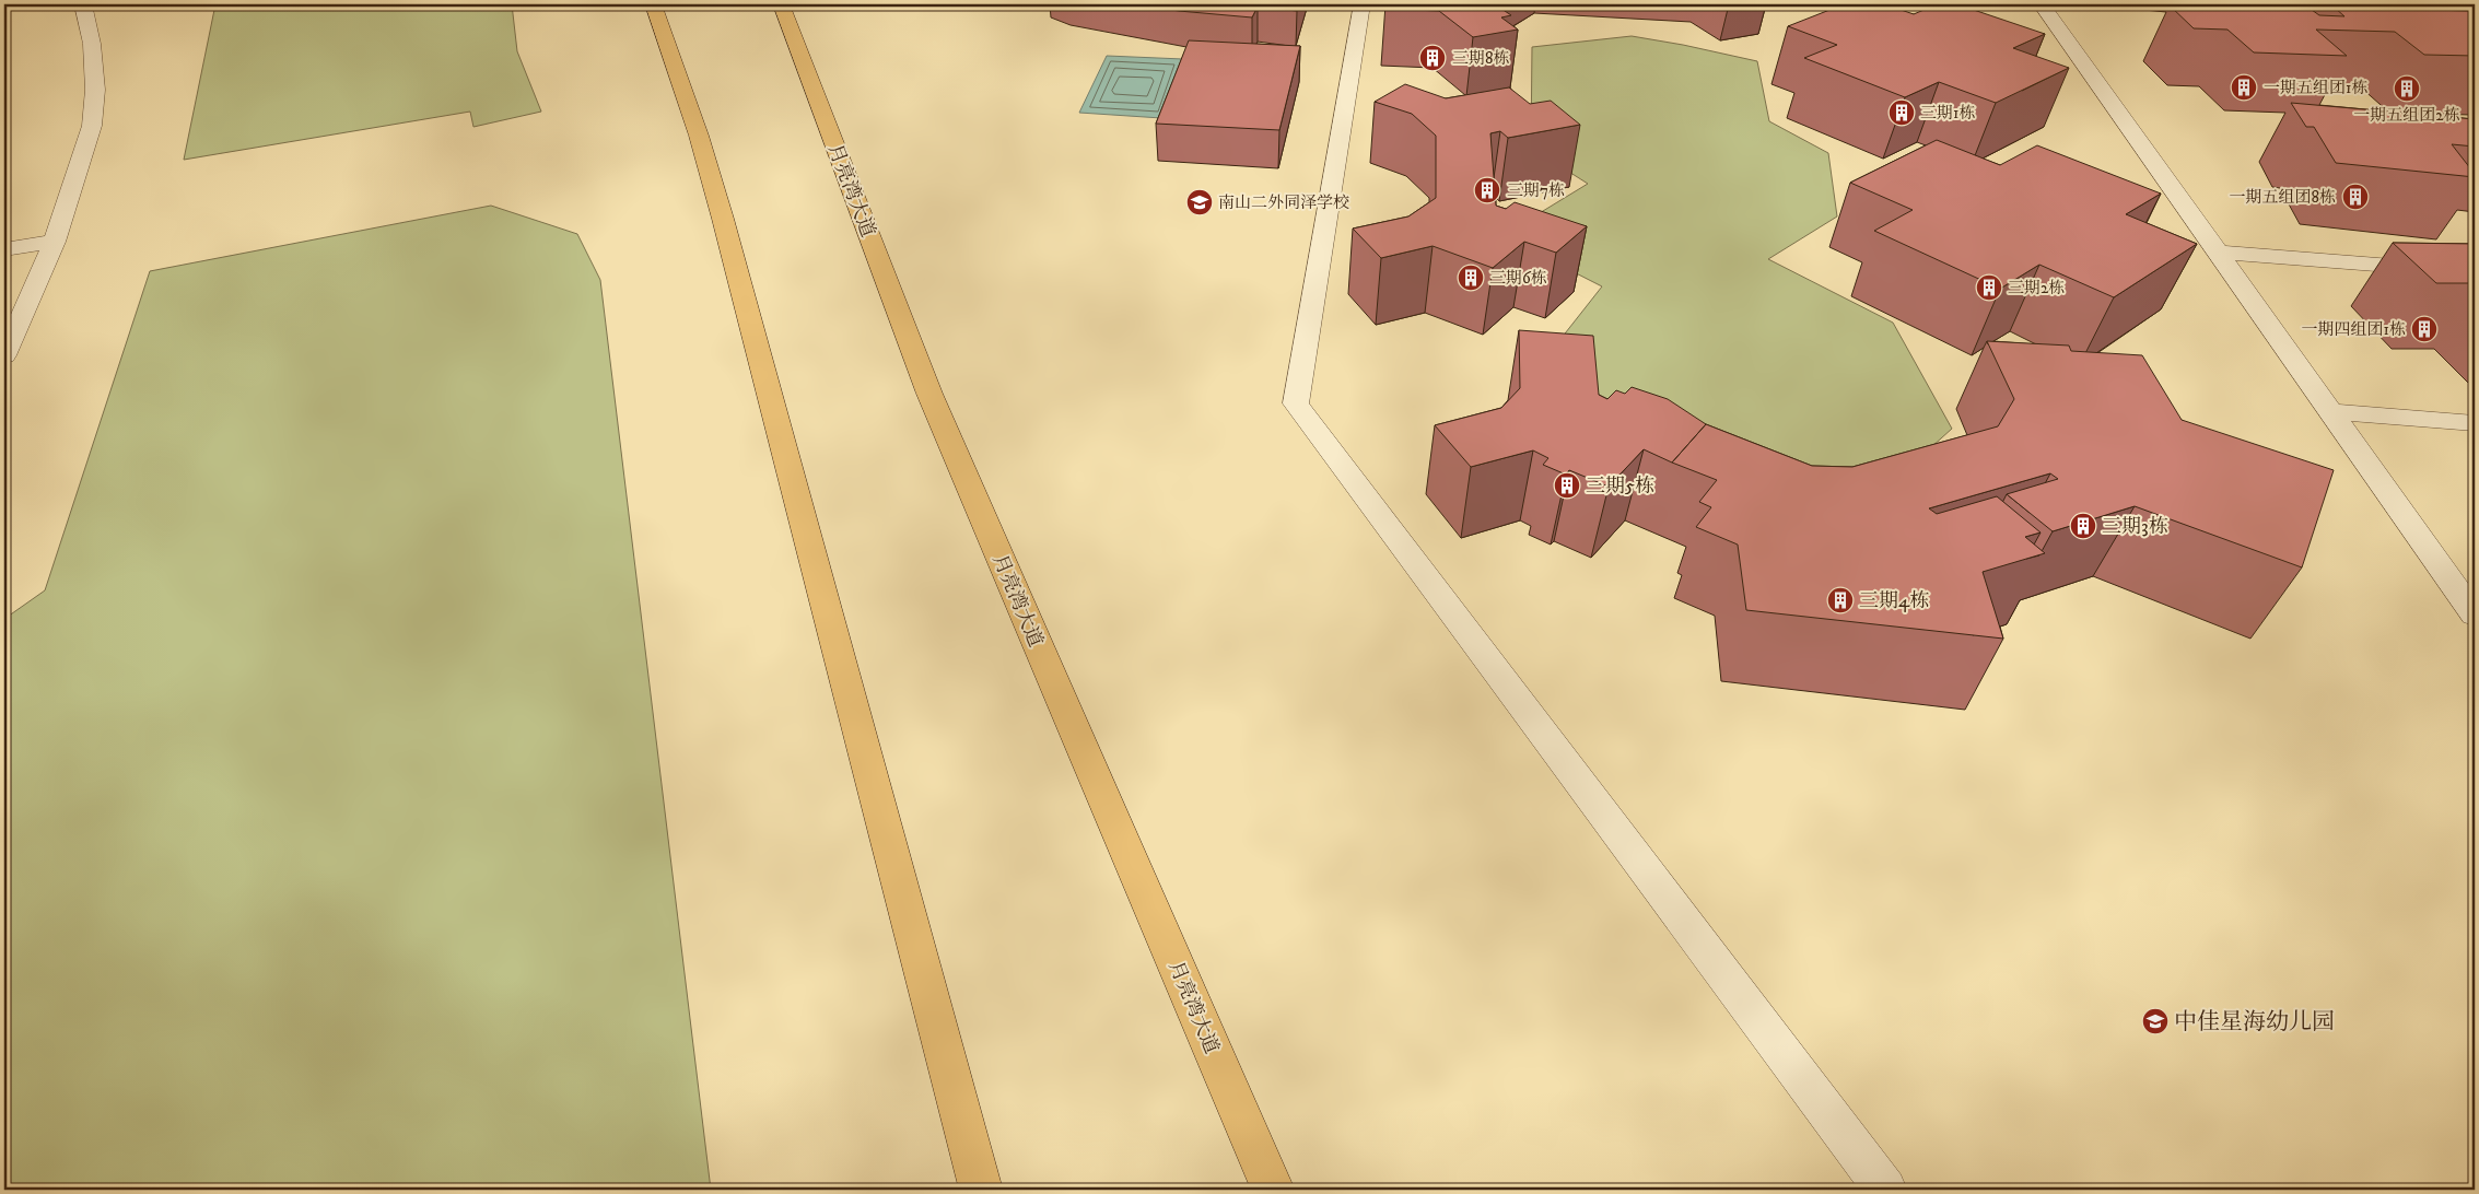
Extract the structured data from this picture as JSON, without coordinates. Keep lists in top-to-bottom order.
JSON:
{
  "streets": {
    "main road": ["月亮湾大道"]
  },
  "places": {
    "building": [
      "三期8栋",
      "一期五组团1栋",
      "一期五组团2栋",
      "三期1栋",
      "三期7栋",
      "一期五组团8栋",
      "三期6栋",
      "三期2栋",
      "一期四组团1栋",
      "三期5栋",
      "三期3栋",
      "三期4栋"
    ],
    "school or university": ["南山二外同泽学校", "中佳星海幼儿园"]
  }
}
